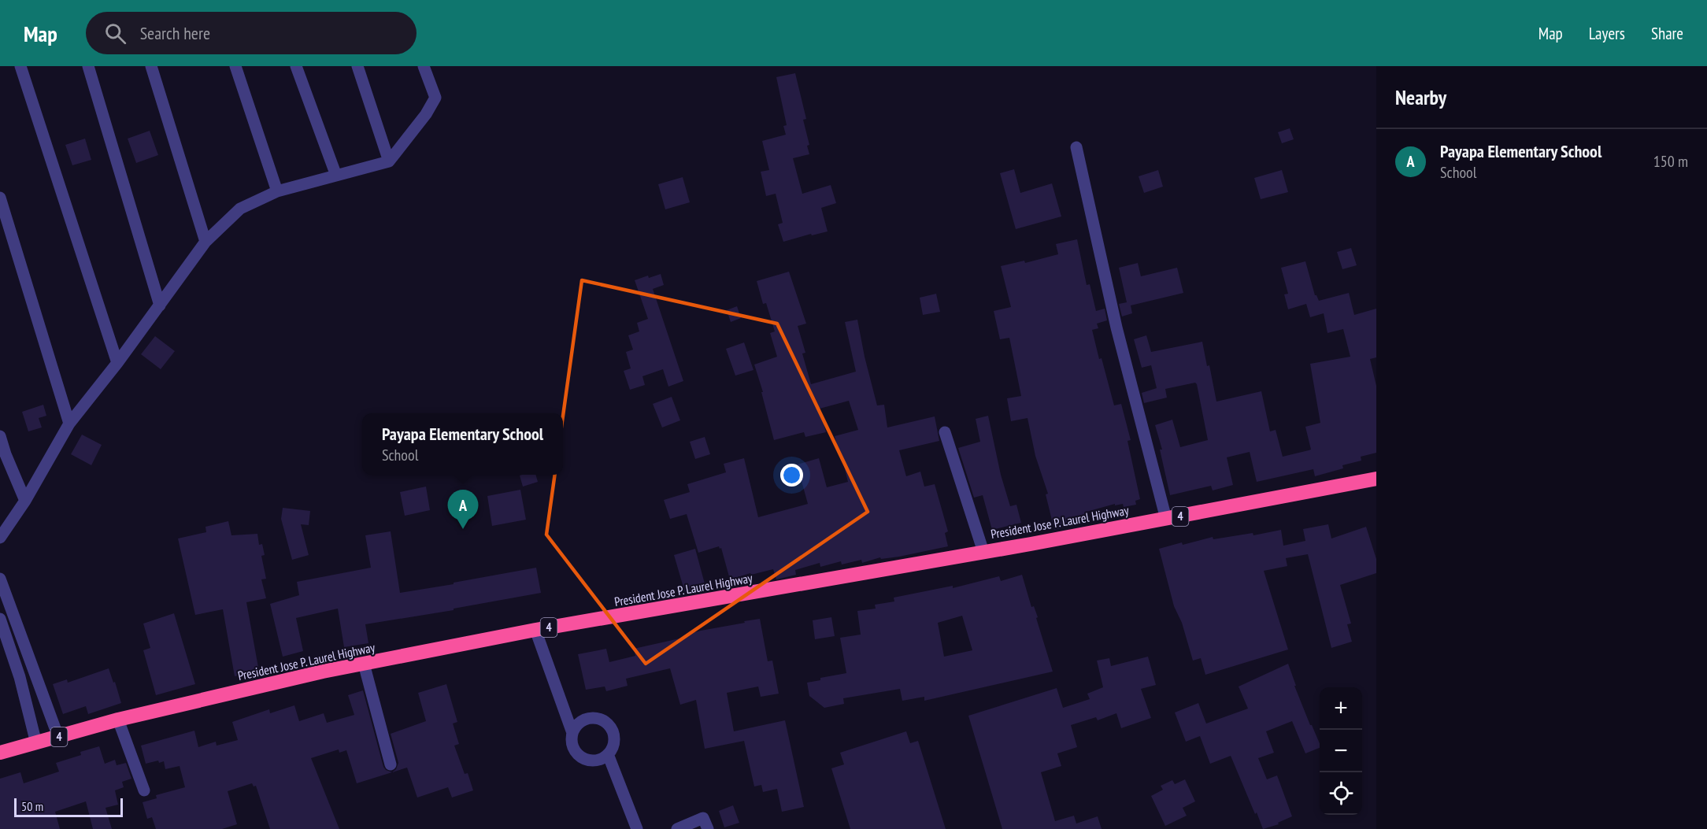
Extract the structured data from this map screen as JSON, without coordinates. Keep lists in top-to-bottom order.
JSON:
{
  "streets": {
    "highway": ["4", "President Jose P. Laurel Highway"]
  },
  "scale_bar": "50 m",
  "page": {
    "header": "Map",
    "search": "Search here",
    "nav": ["Map", "Layers", "Share"],
    "heading": "Nearby",
    "list": [
      {
        "mark": "A",
        "name": "Payapa Elementary School",
        "note": "School",
        "value": "150 m"
      }
    ],
    "popup": ["Payapa Elementary School", "School"],
    "pins": "A",
    "map_buttons": ["+", "−"],
    "scale": "50 m"
  }
}
